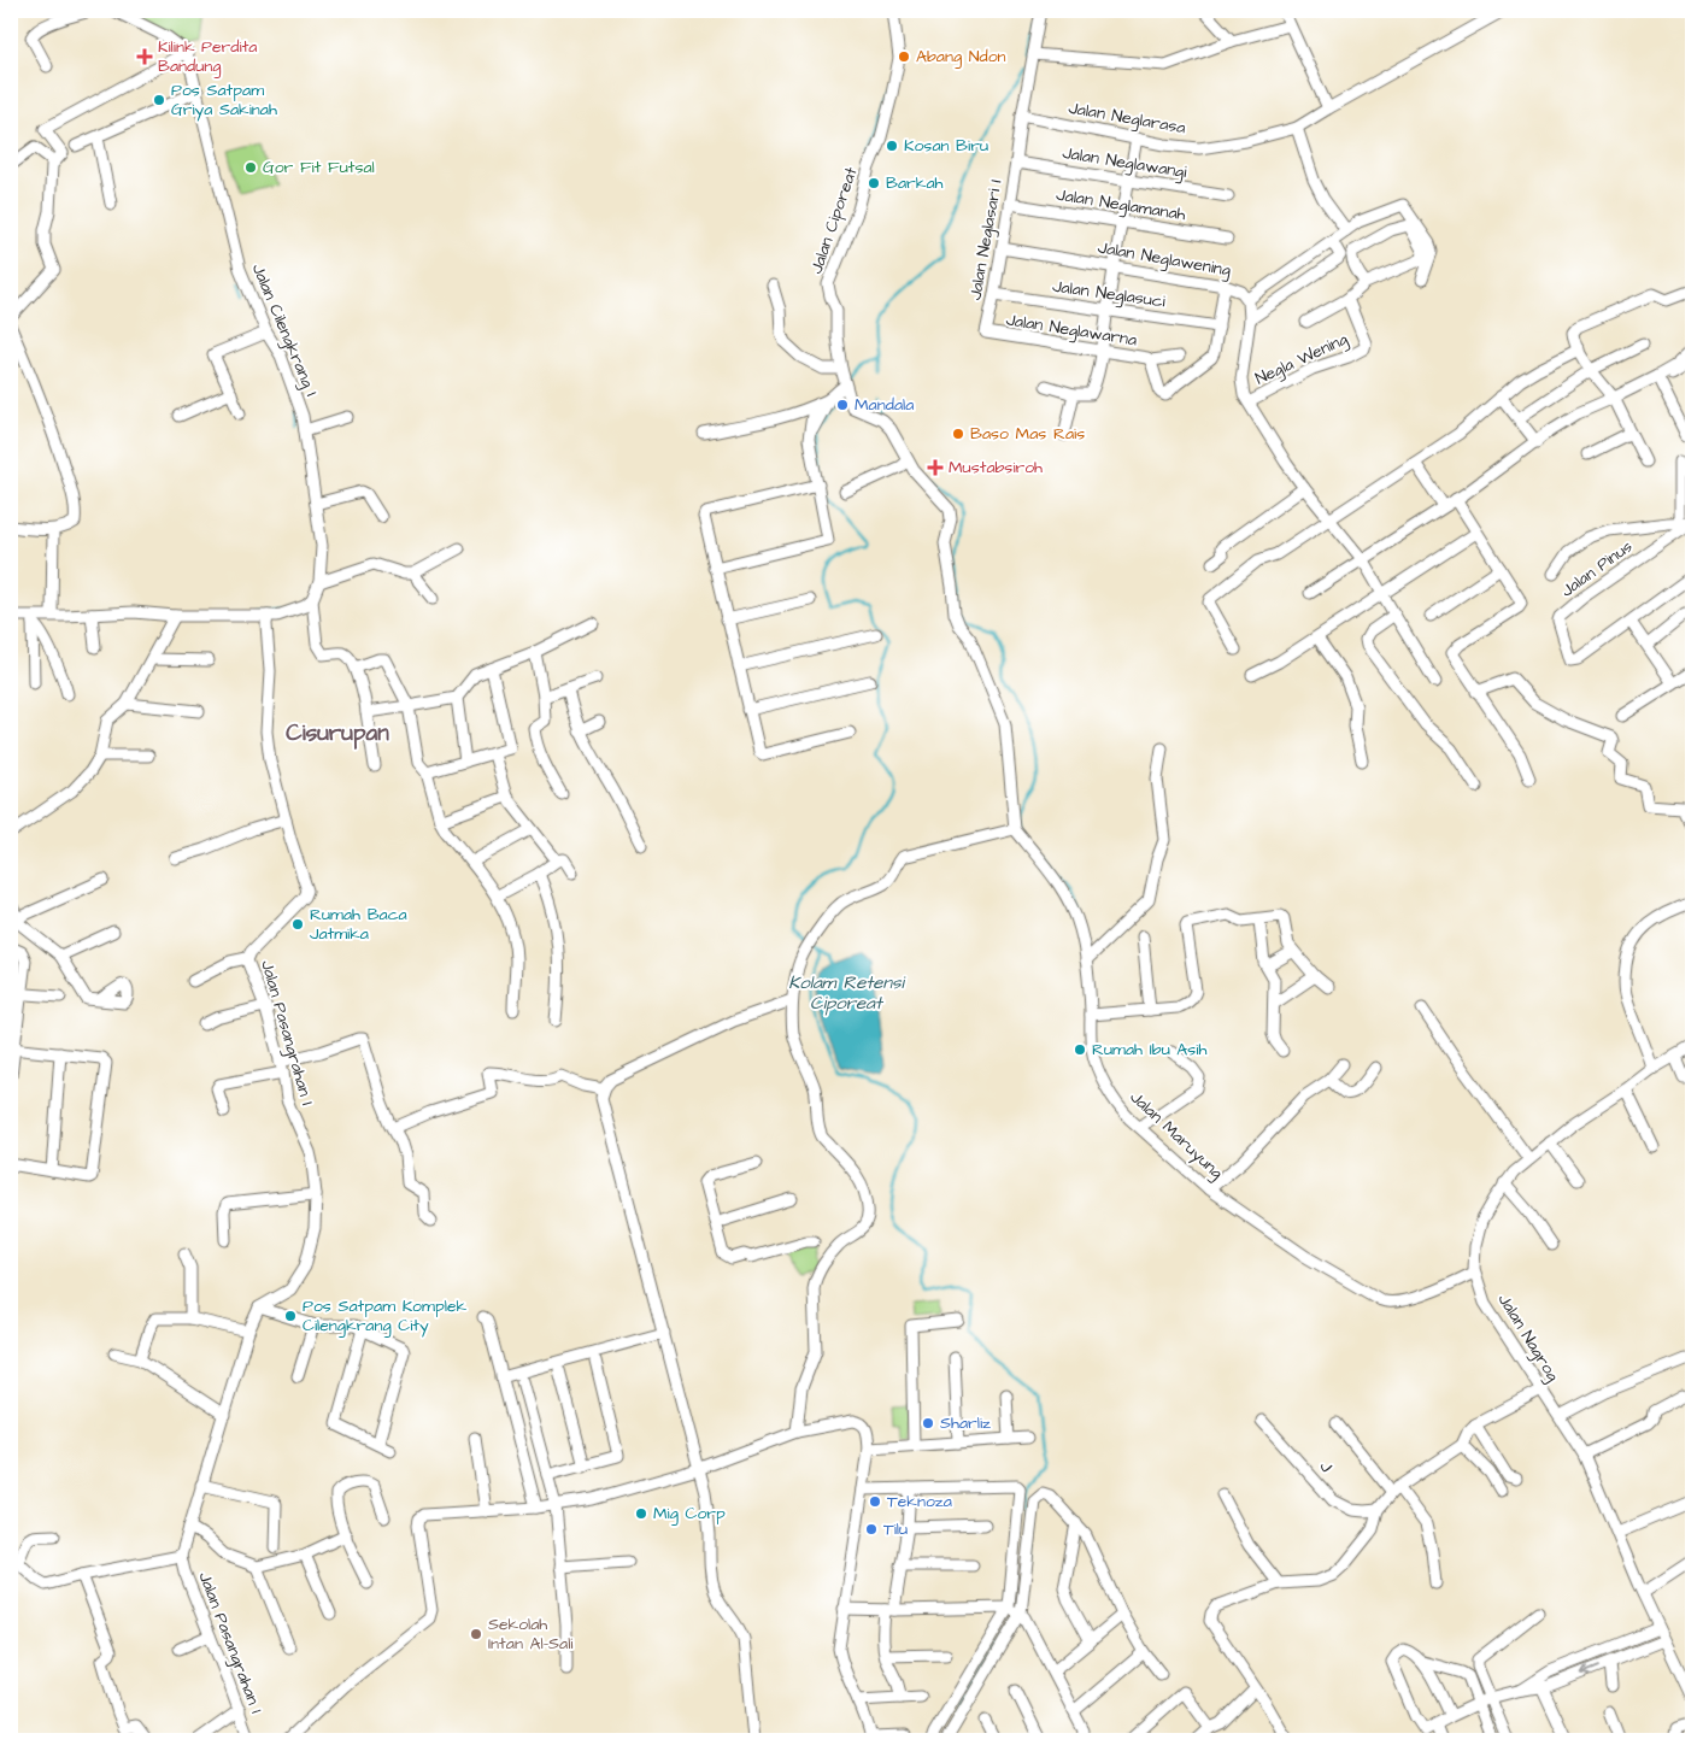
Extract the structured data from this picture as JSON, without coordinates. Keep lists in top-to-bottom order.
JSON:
{
  "streets": {
    "street": [
      "Jalan Neglarasa",
      "Jalan Neglawangi",
      "Jalan Neglamanah",
      "Jalan Ciporeat",
      "Jalan Neglasari I",
      "Jalan Neglawening",
      "Jalan Neglasuci",
      "Jalan Cilengkrang I",
      "Jalan Neglawarna",
      "Negla Wening",
      "Jalan Pinus",
      "Jalan Pasangrahan I",
      "Jalan Maruyung",
      "Jalan Nagrog",
      "J",
      "Jalan Pasangrahan 1"
    ]
  },
  "crossings": [
    ["Jalan Neglarasa", "Jalan Neglasari I"],
    ["Jalan Neglawangi", "Jalan Neglasari I"],
    ["Jalan Neglamanah", "Jalan Neglasari I"],
    ["Jalan Ciporeat", "Jalan Maruyung"],
    ["Jalan Neglasari I", "Jalan Neglawening"],
    ["Jalan Neglasari I", "Jalan Neglasuci"],
    ["Jalan Neglasari I", "Jalan Neglawarna"],
    ["Jalan Neglasuci", "Jalan Neglawarna"],
    ["Jalan Maruyung", "Jalan Nagrog"]
  ],
  "districts": ["Cisurupan"],
  "water": ["Kolam Retensi Ciporeat"],
  "places": {
    "health": ["Kilink Perdita Bandung", "Mustabsiroh"],
    "other": [
      "Abang Ndon",
      "Pos Satpam Griya Sakinah",
      "Kosan Biru",
      "Gor Fit Futsal",
      "Barkah",
      "Mandala",
      "Baso Mas Rais",
      "Rumah Baca Jatmika",
      "Rumah Ibu Asih",
      "Pos Satpam Komplek Cilengkrang City",
      "Sharliz",
      "Teknoza",
      "Mig Corp",
      "Tilu",
      "Sekolah Intan Al-Sali"
    ]
  }
}
